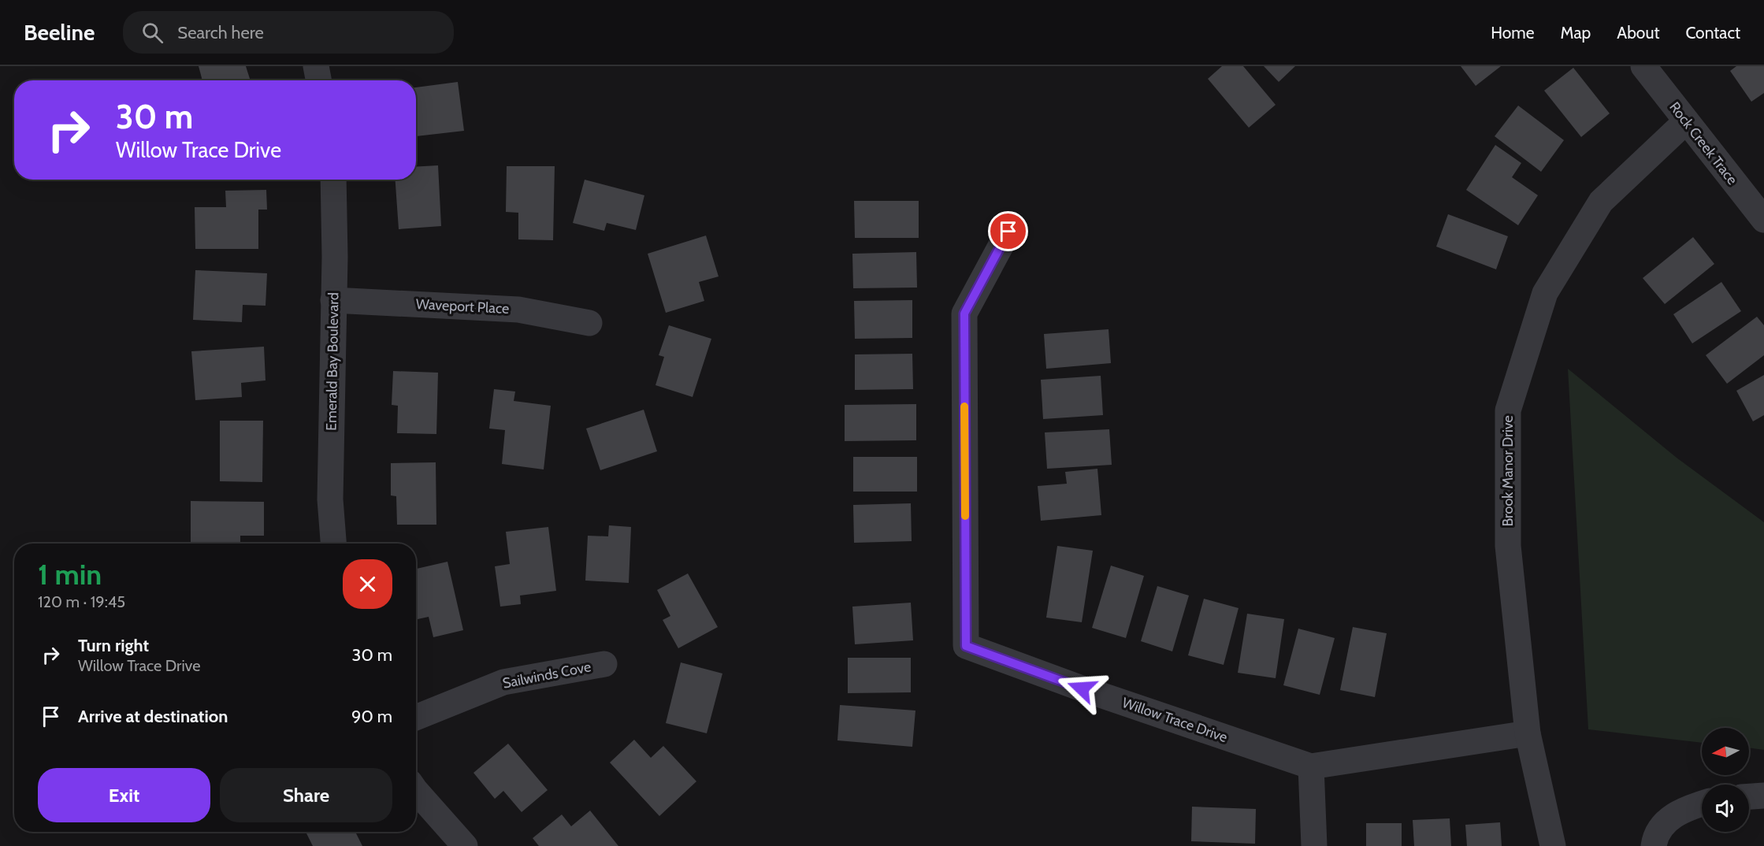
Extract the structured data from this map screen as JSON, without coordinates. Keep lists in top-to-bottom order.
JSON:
{
  "streets": {
    "street": [
      "Rock Creek Trace",
      "Waveport Place",
      "Emerald Bay Boulevard",
      "Brook Manor Drive",
      "Sailwinds Cove",
      "Willow Trace Drive"
    ]
  },
  "crossings": [
    ["Rock Creek Trace", "Brook Manor Drive"],
    ["Waveport Place", "Emerald Bay Boulevard"],
    ["Brook Manor Drive", "Willow Trace Drive"]
  ],
  "north": "left",
  "page": {
    "header": "Beeline",
    "search": "Search here",
    "nav": [
      "Home",
      "Map",
      "About",
      "Contact"
    ],
    "turn": ["30 m", "Willow Trace Drive"],
    "heading": ["1 min", "120 m · 19:45"],
    "list": [
      {
        "name": "Turn right",
        "note": "Willow Trace Drive",
        "value": "30 m"
      },
      {
        "name": "Arrive at destination",
        "value": "90 m"
      }
    ],
    "buttons": ["Exit", "Share"]
  }
}
